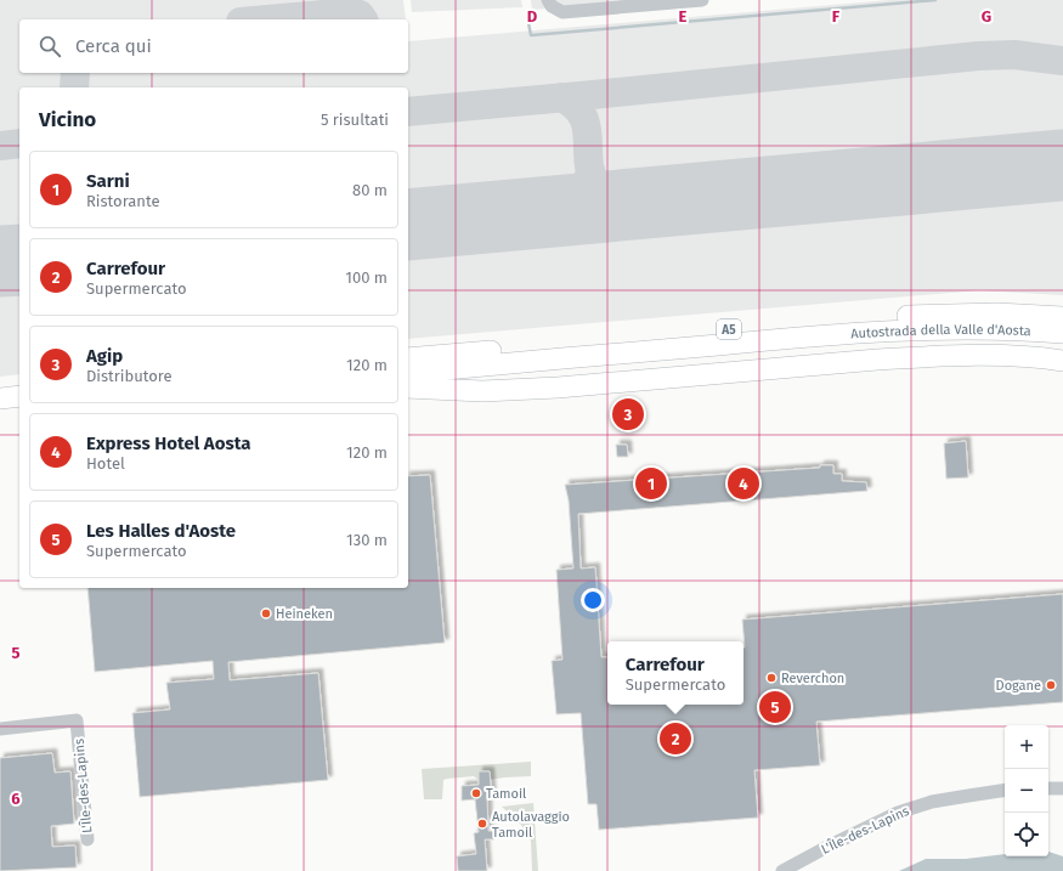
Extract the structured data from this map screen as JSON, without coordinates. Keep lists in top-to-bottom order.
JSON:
{
  "streets": {
    "highway": ["A5", "Autostrada della Valle d'Aosta"],
    "street": ["L'Île-des-Lapins"]
  },
  "crossings": [
    ["A5", "Autostrada della Valle d'Aosta"]
  ],
  "places": [
    "Heineken",
    "Reverchon",
    "Dogane",
    "Tamoil",
    "Autolavaggio Tamoil"
  ],
  "page": {
    "search": "Cerca qui",
    "heading": ["Vicino", "5 risultati"],
    "list": [
      {
        "mark": "1",
        "name": "Sarni",
        "note": "Ristorante",
        "value": "80 m"
      },
      {
        "mark": "2",
        "name": "Carrefour",
        "note": "Supermercato",
        "value": "100 m"
      },
      {
        "mark": "3",
        "name": "Agip",
        "note": "Distributore",
        "value": "120 m"
      },
      {
        "mark": "4",
        "name": "Express Hotel Aosta",
        "note": "Hotel",
        "value": "120 m"
      },
      {
        "mark": "5",
        "name": "Les Halles d'Aoste",
        "note": "Supermercato",
        "value": "130 m"
      }
    ],
    "pins": [
      "3",
      "1",
      "4",
      "5",
      "2"
    ],
    "popup": ["Carrefour", "Supermercato"],
    "map_buttons": ["+", "−"]
  },
  "grid": {
    "columns": [
      "D",
      "E",
      "F",
      "G"
    ],
    "rows": ["5", "6"]
  }
}
